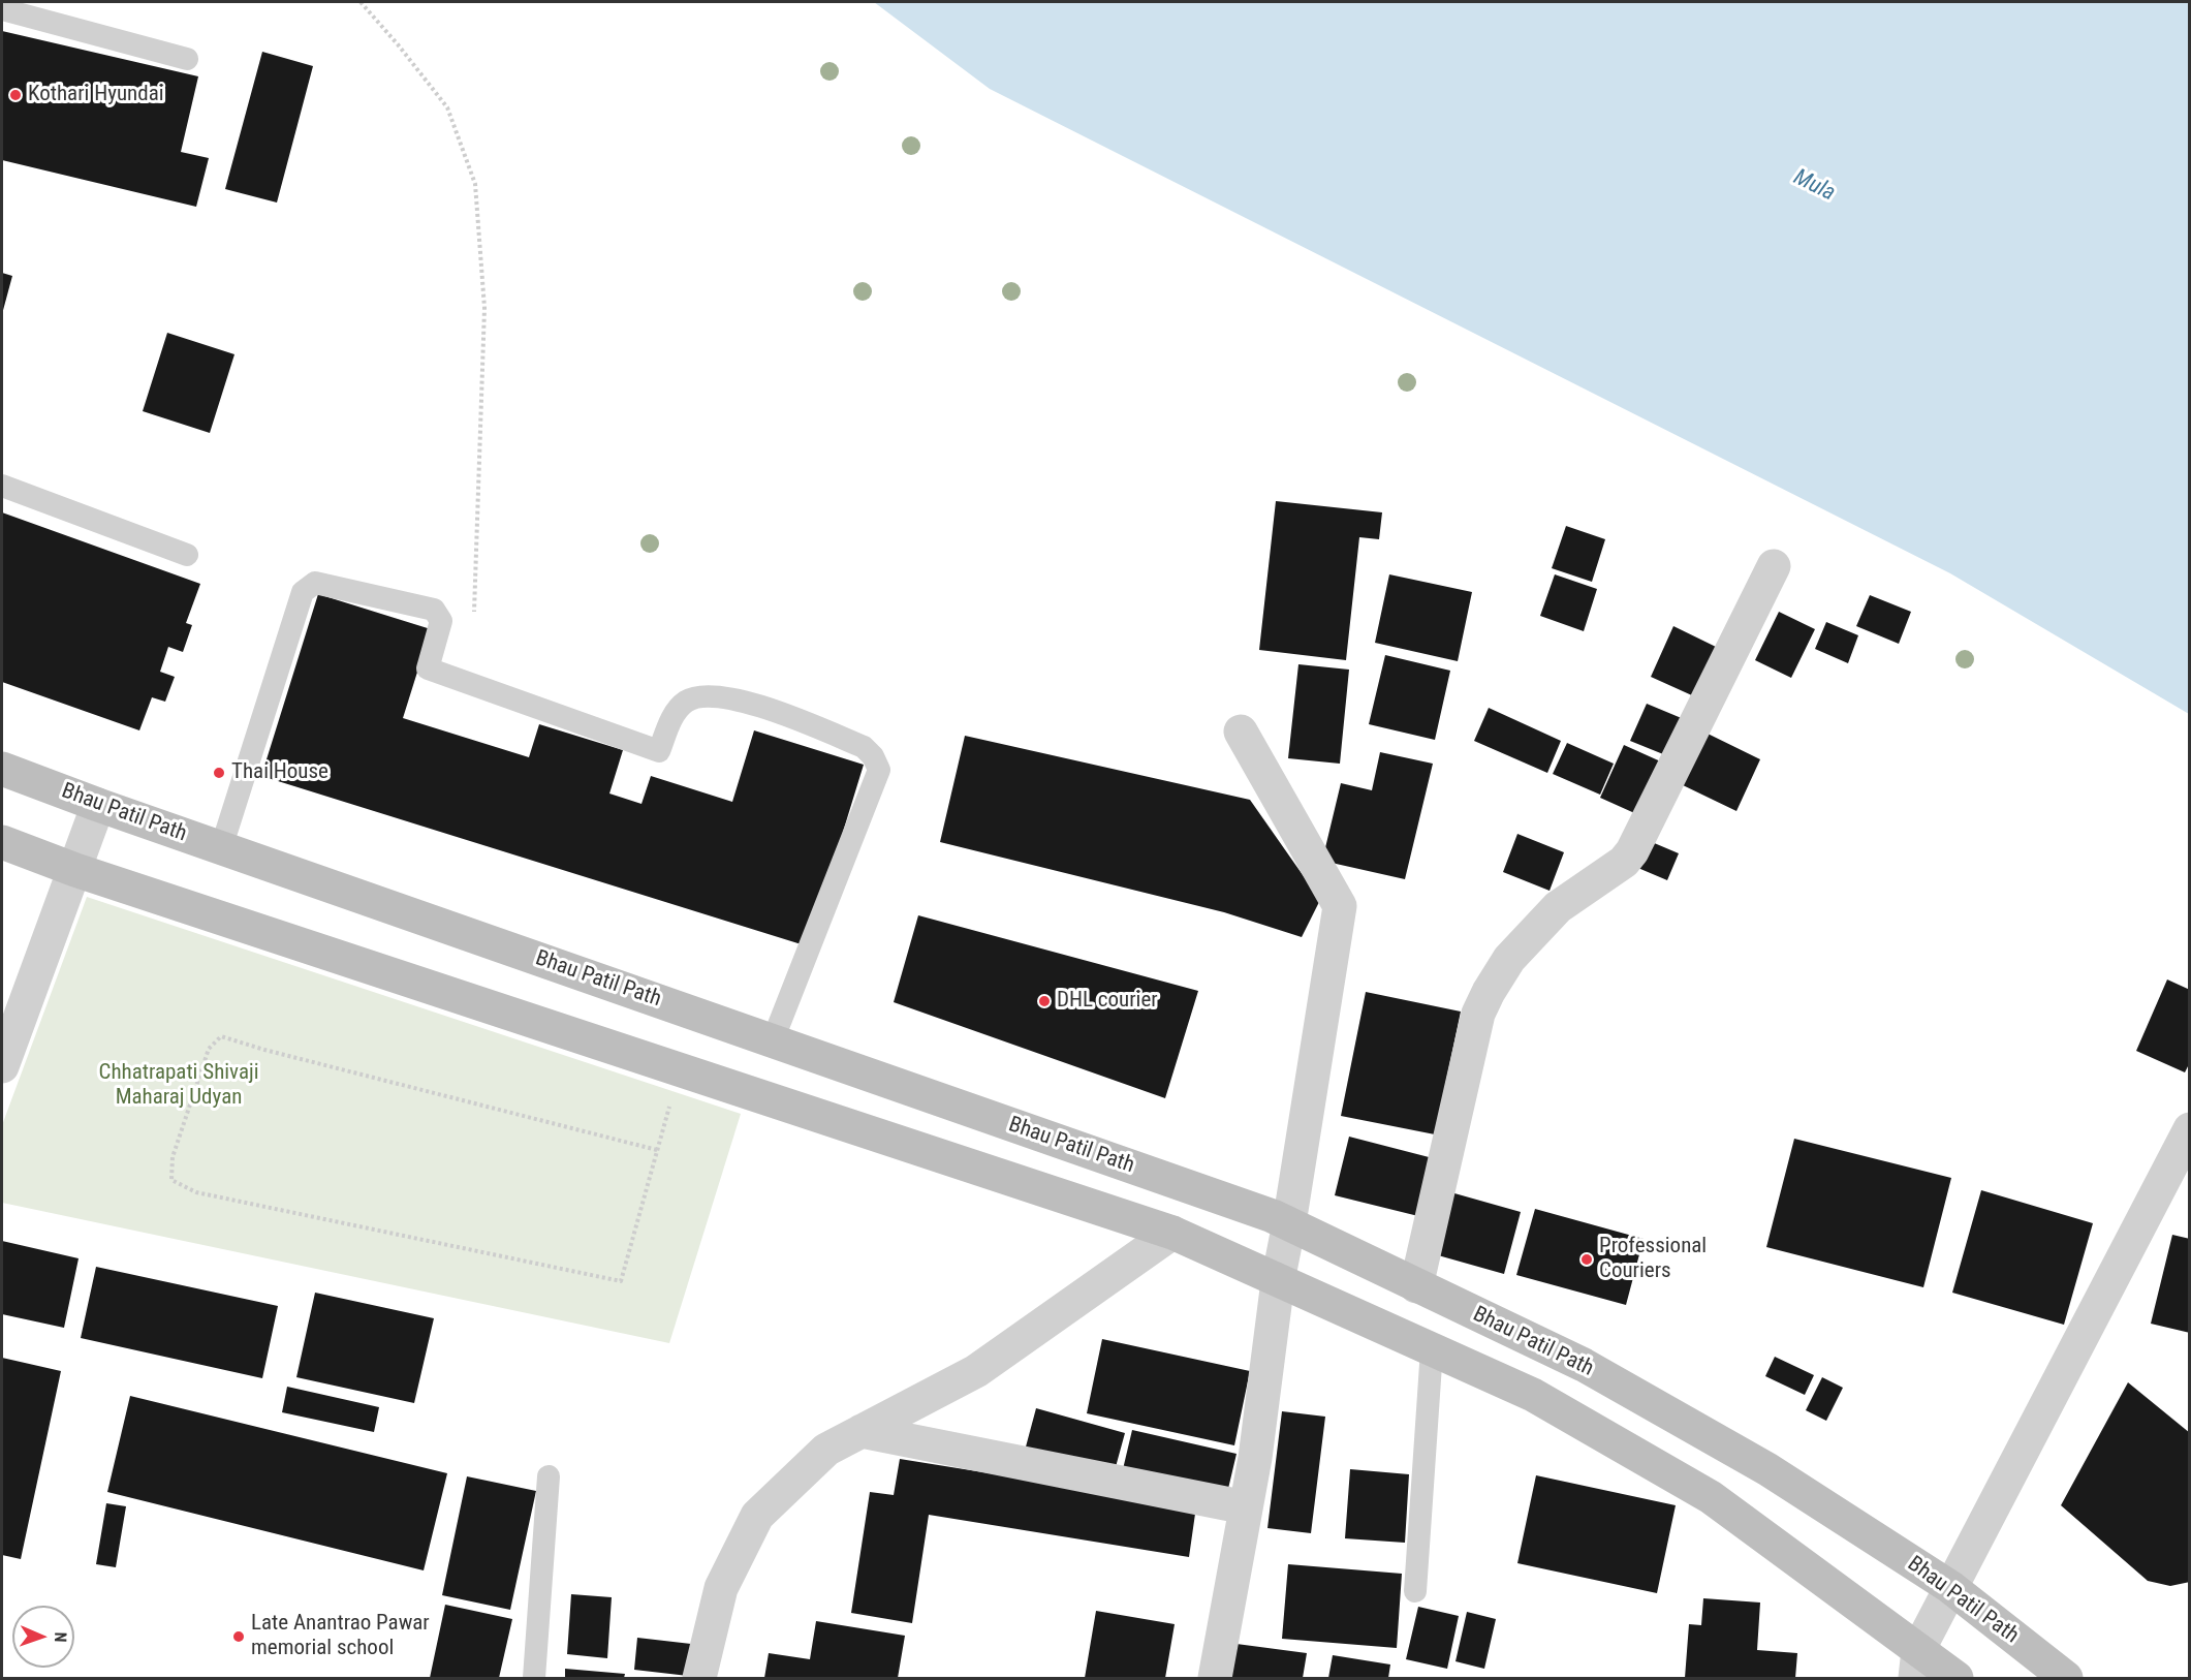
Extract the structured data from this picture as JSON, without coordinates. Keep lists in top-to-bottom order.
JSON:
{
  "streets": {
    "main road": ["Bhau Patil Path"]
  },
  "water": ["Mula"],
  "parks": ["Chhatrapati Shivaji Maharaj Udyan"],
  "places": [
    "Kothari Hyundai",
    "Thai House",
    "DHL courier",
    "Professional Couriers",
    "Late Anantrao Pawar memorial school"
  ],
  "north": "right"
}
